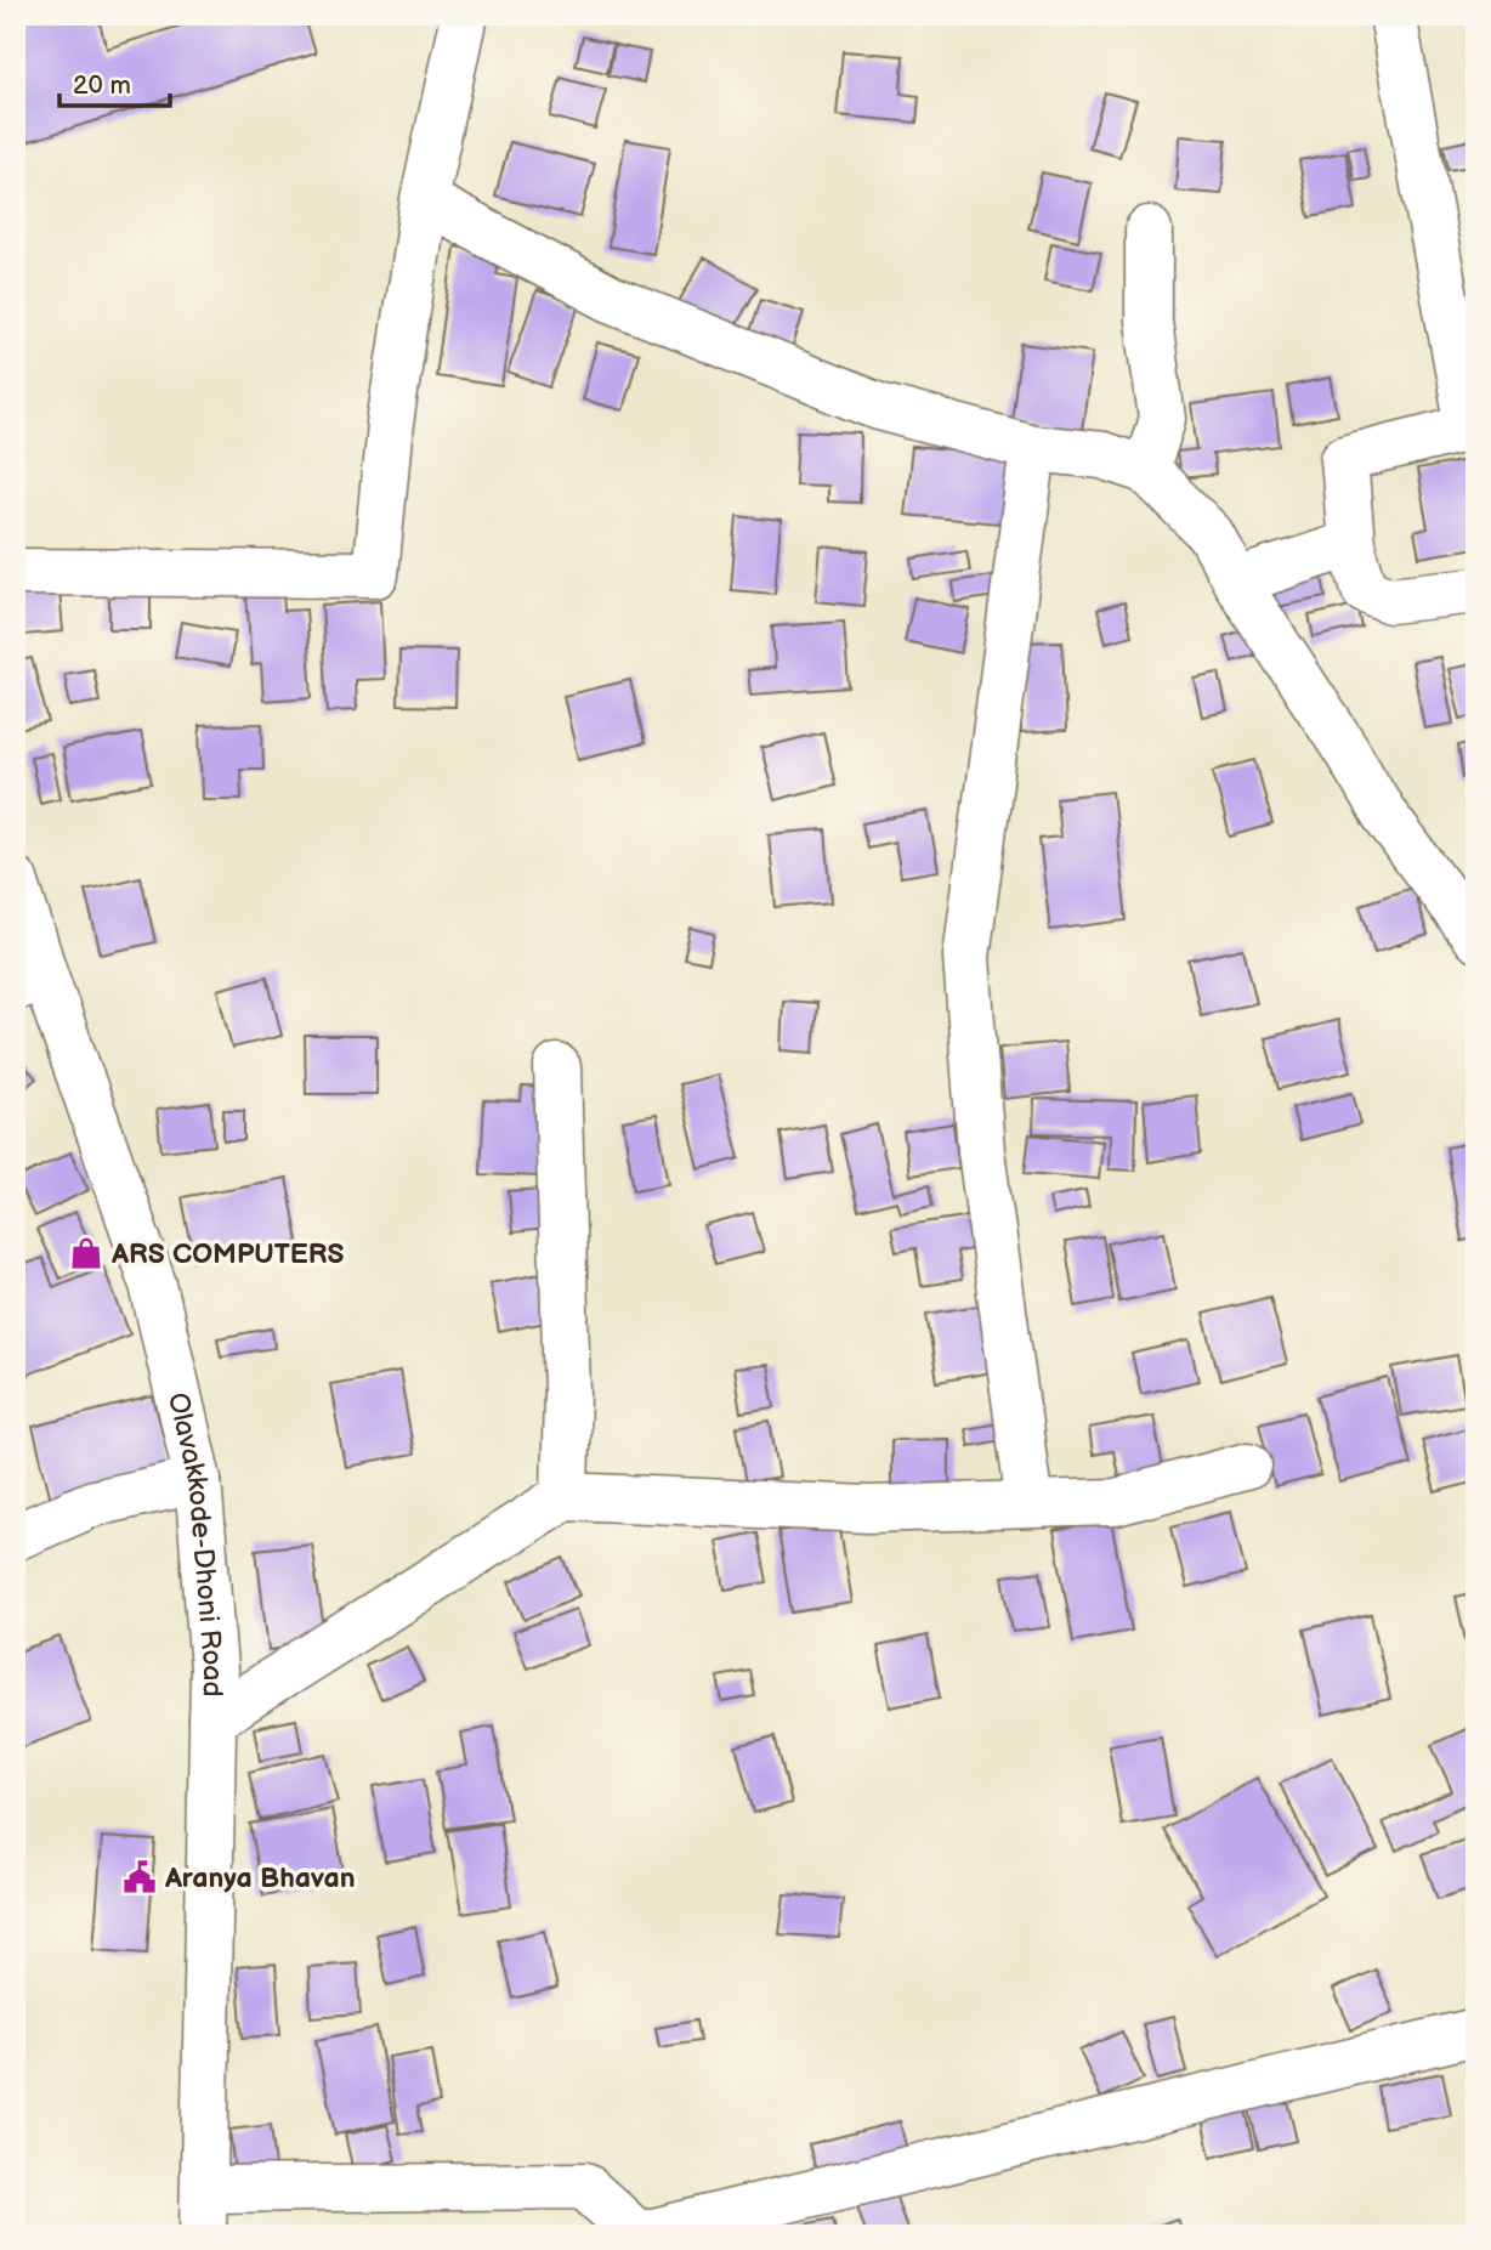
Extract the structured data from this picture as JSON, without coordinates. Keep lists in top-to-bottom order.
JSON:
{
  "streets": {
    "street": ["Olavakkode-Dhoni Road"]
  },
  "places": {
    "shop": ["ARS COMPUTERS"],
    "public building": ["Aranya Bhavan"]
  },
  "scale_bar": "20 m"
}
